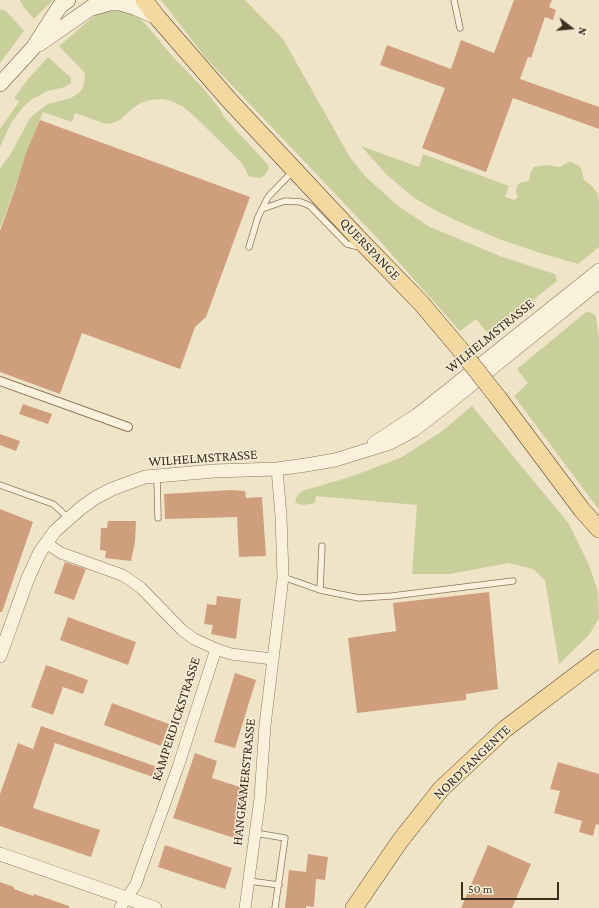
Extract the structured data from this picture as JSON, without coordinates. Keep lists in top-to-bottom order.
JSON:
{
  "streets": {
    "main road": ["QUERSPANGE", "NORDTANGENTE"],
    "street": ["WILHELMSTRASSE", "KAMPERDICKSTRASSE", "HANGKAMERSTRASSE"]
  },
  "crossings": [
    ["WILHELMSTRASSE", "KAMPERDICKSTRASSE"],
    ["WILHELMSTRASSE", "HANGKAMERSTRASSE"]
  ],
  "scale_bar": "50 m",
  "north": "right"
}
